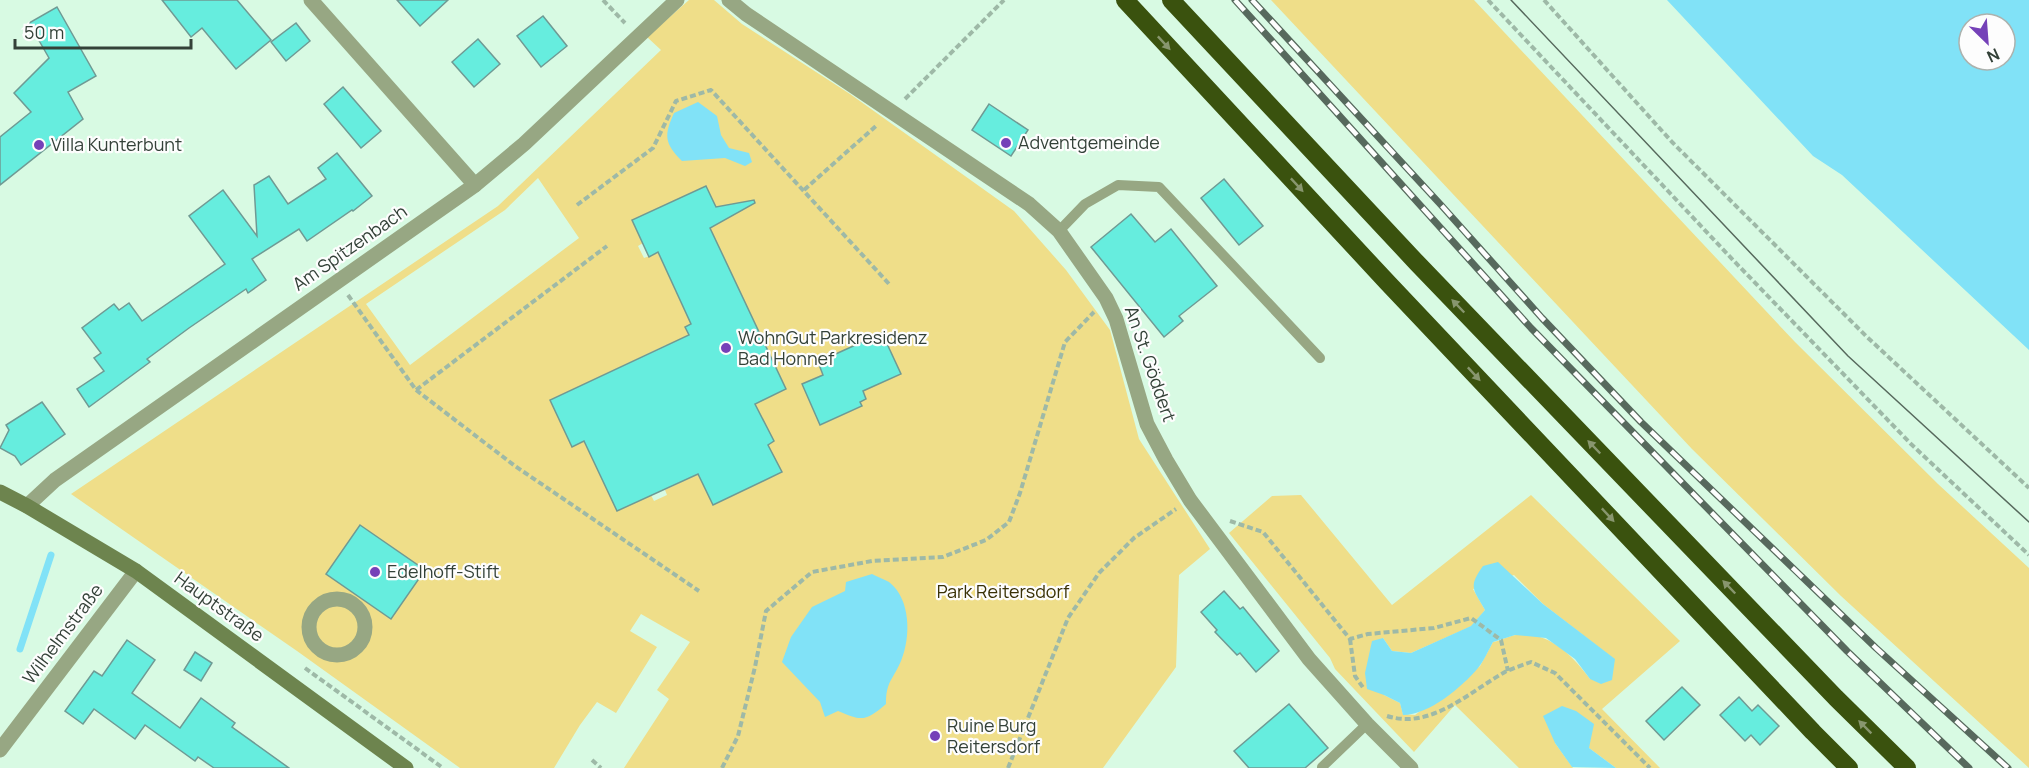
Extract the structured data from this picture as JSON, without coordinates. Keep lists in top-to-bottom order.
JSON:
{
  "streets": {
    "main road": ["Hauptstraße"],
    "street": ["Am Spitzenbach", "An St. Göddert", "Wilhelmstraße"]
  },
  "crossings": [
    ["Am Spitzenbach", "Hauptstraße"],
    ["Hauptstraße", "Wilhelmstraße"]
  ],
  "parks": ["Park Reitersdorf"],
  "places": [
    "Adventgemeinde",
    "Villa Kunterbunt",
    "WohnGut Parkresidenz Bad Honnef",
    "Edelhoff-Stift",
    "Ruine Burg Reitersdorf"
  ],
  "scale_bar": "50 m",
  "north": "bottom right"
}
